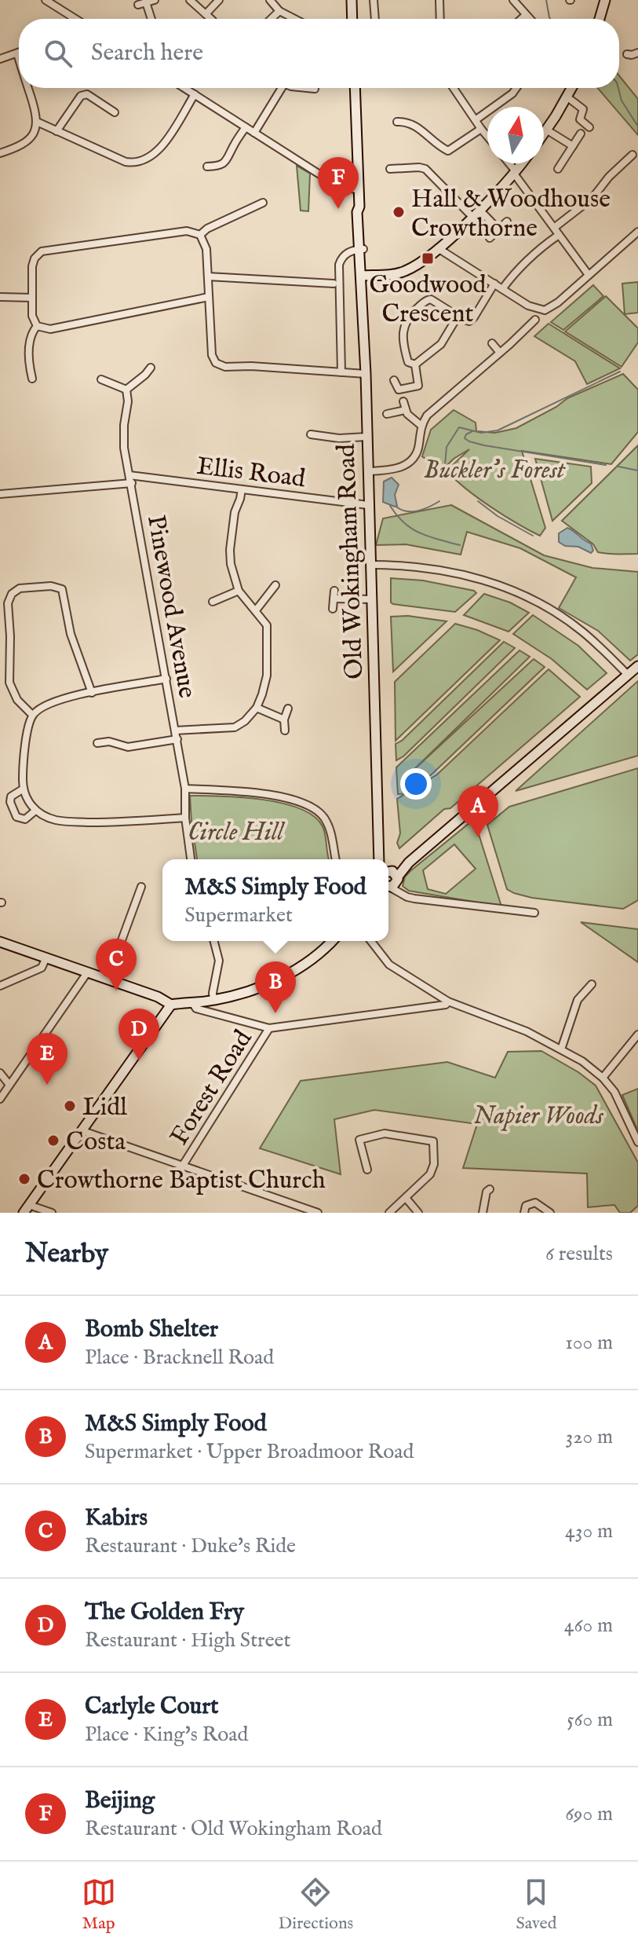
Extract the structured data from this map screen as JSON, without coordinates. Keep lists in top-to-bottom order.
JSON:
{
  "streets": {
    "street": [
      "Ellis Road",
      "Old Wokingham Road",
      "Pinewood Avenue",
      "Forest Road"
    ]
  },
  "crossings": [
    ["Ellis Road", "Old Wokingham Road"],
    ["Ellis Road", "Pinewood Avenue"]
  ],
  "parks": ["Buckler's Forest", "Circle Hill", "Napier Woods"],
  "places": {
    "other": [
      "Hall & Woodhouse Crowthorne",
      "Lidl",
      "Costa",
      "Crowthorne Baptist Church"
    ],
    "transit": ["Goodwood Crescent"]
  },
  "north": "top",
  "page": {
    "search": "Search here",
    "pins": [
      "F",
      "A",
      "C",
      "B",
      "D",
      "E"
    ],
    "popup": ["M&S Simply Food", "Supermarket"],
    "heading": ["Nearby", "6 results"],
    "list": [
      {
        "mark": "A",
        "name": "Bomb Shelter",
        "note": "Place · Bracknell Road",
        "value": "100 m"
      },
      {
        "mark": "B",
        "name": "M&S Simply Food",
        "note": "Supermarket · Upper Broadmoor Road",
        "value": "320 m"
      },
      {
        "mark": "C",
        "name": "Kabirs",
        "note": "Restaurant · Duke's Ride",
        "value": "430 m"
      },
      {
        "mark": "D",
        "name": "The Golden Fry",
        "note": "Restaurant · High Street",
        "value": "460 m"
      },
      {
        "mark": "E",
        "name": "Carlyle Court",
        "note": "Place · King's Road",
        "value": "560 m"
      },
      {
        "mark": "F",
        "name": "Beijing",
        "note": "Restaurant · Old Wokingham Road",
        "value": "690 m"
      }
    ],
    "nav": ["Map", "Directions", "Saved"]
  }
}
